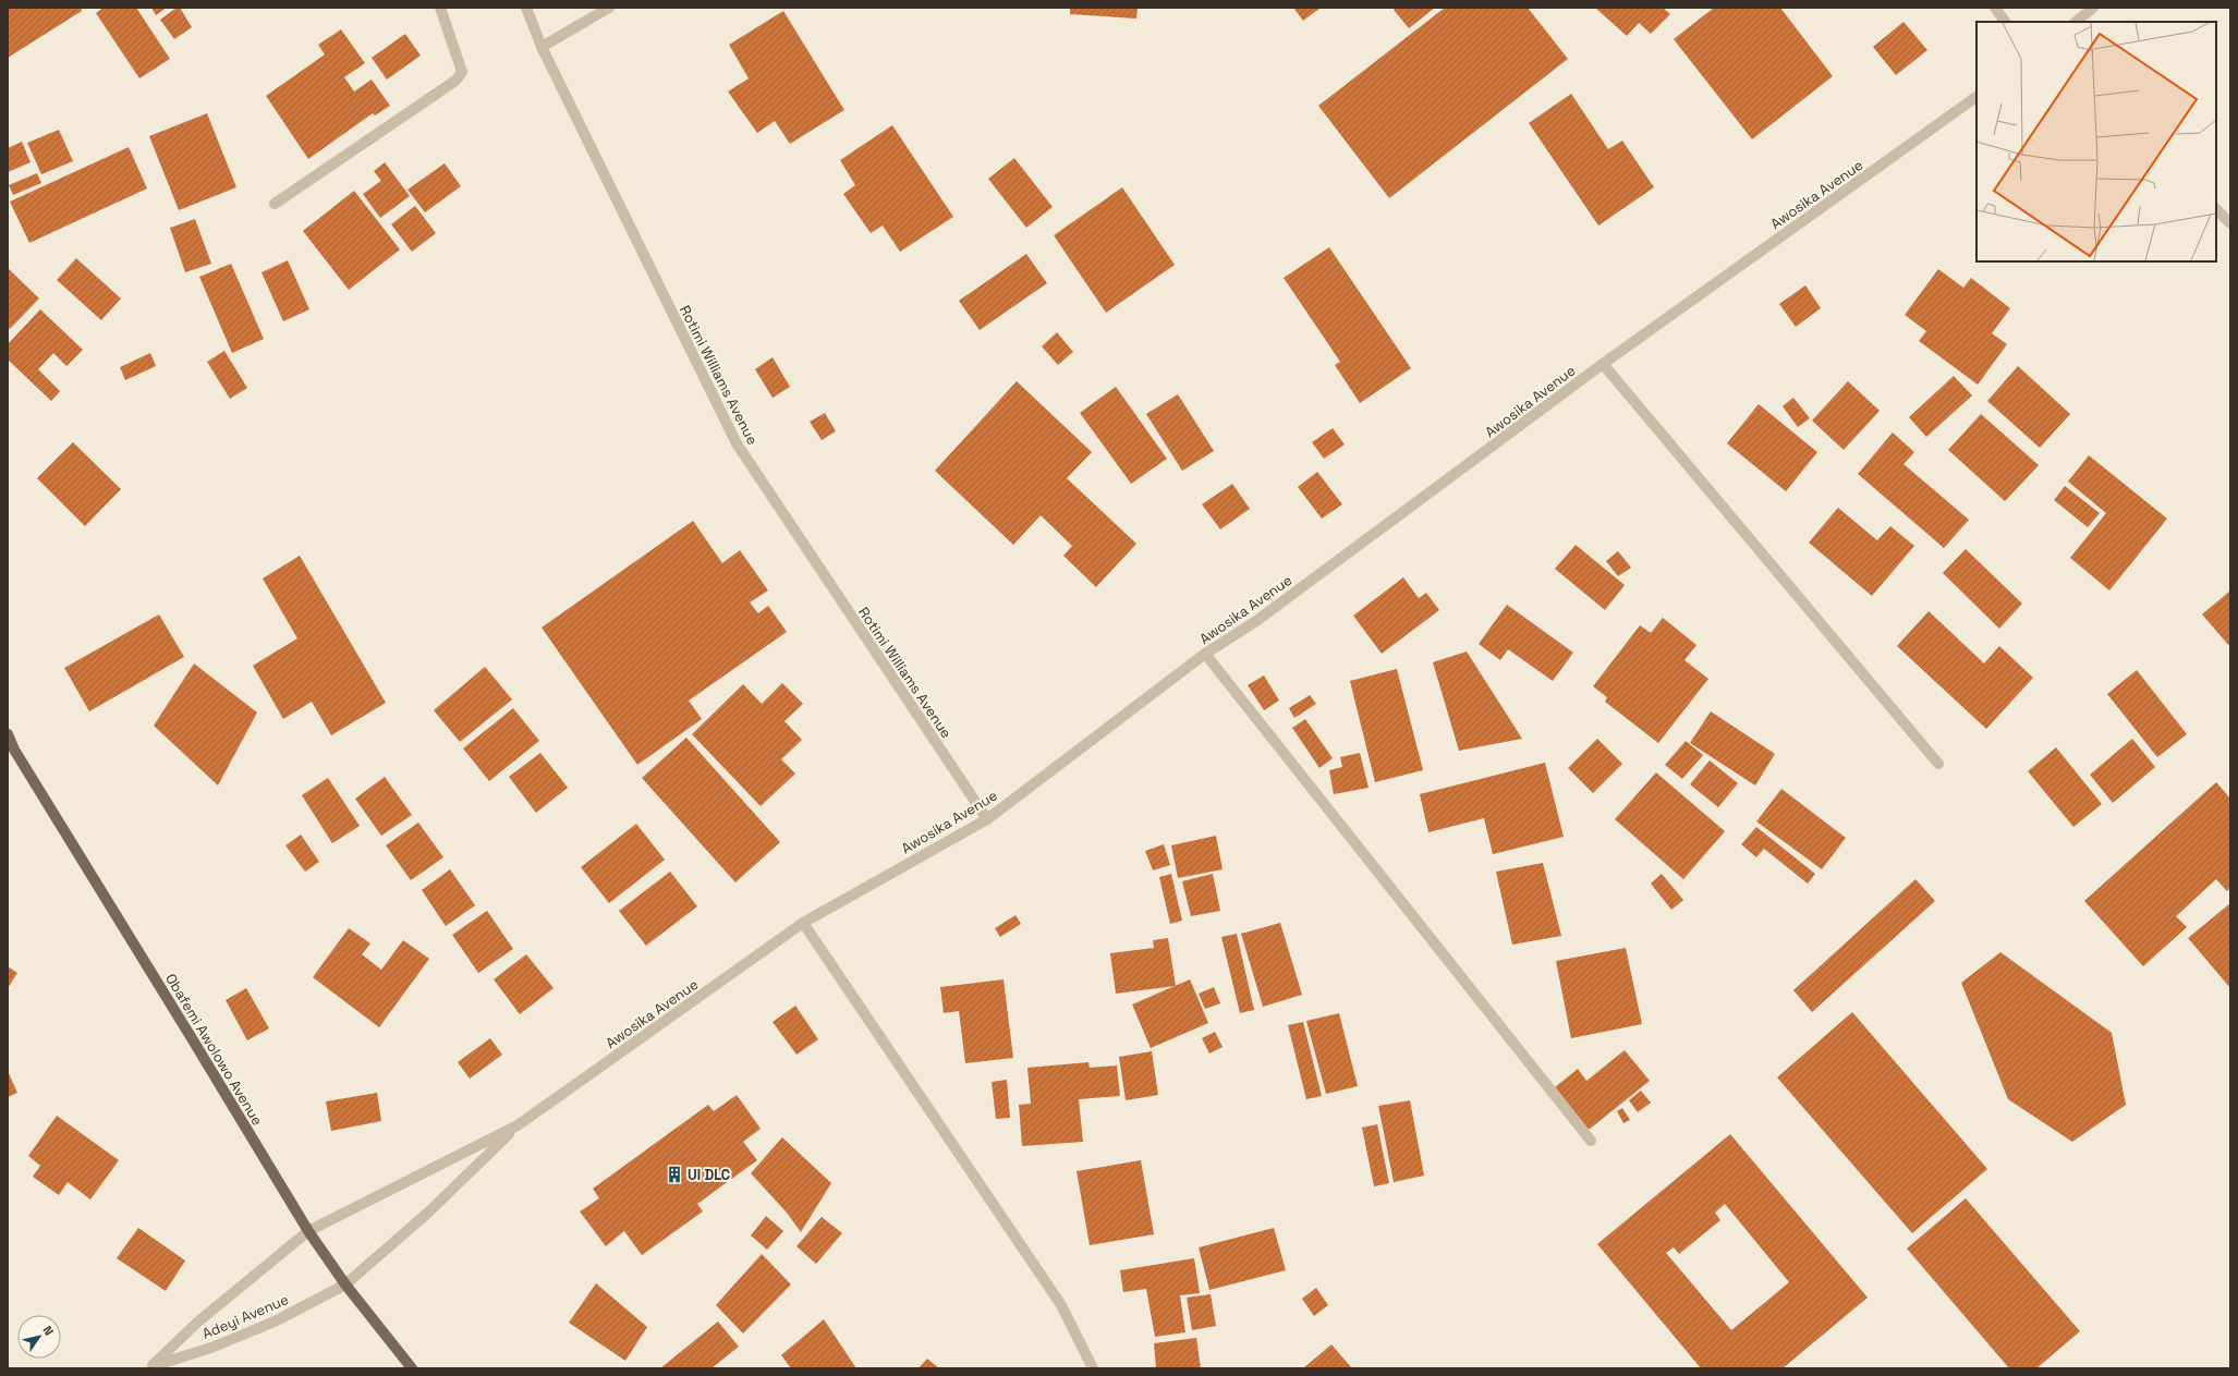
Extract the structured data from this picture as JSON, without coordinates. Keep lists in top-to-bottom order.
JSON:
{
  "streets": {
    "main road": ["Obafemi Awolowo Avenue"],
    "street": ["Awosika Avenue", "Rotimi Williams Avenue", "Adeyi Avenue"]
  },
  "crossings": [
    ["Awosika Avenue", "Rotimi Williams Avenue"],
    ["Awosika Avenue", "Obafemi Awolowo Avenue"],
    ["Awosika Avenue", "Adeyi Avenue"],
    ["Obafemi Awolowo Avenue", "Adeyi Avenue"]
  ],
  "places": {
    "building": ["UI DLC"]
  },
  "north": "top right"
}
